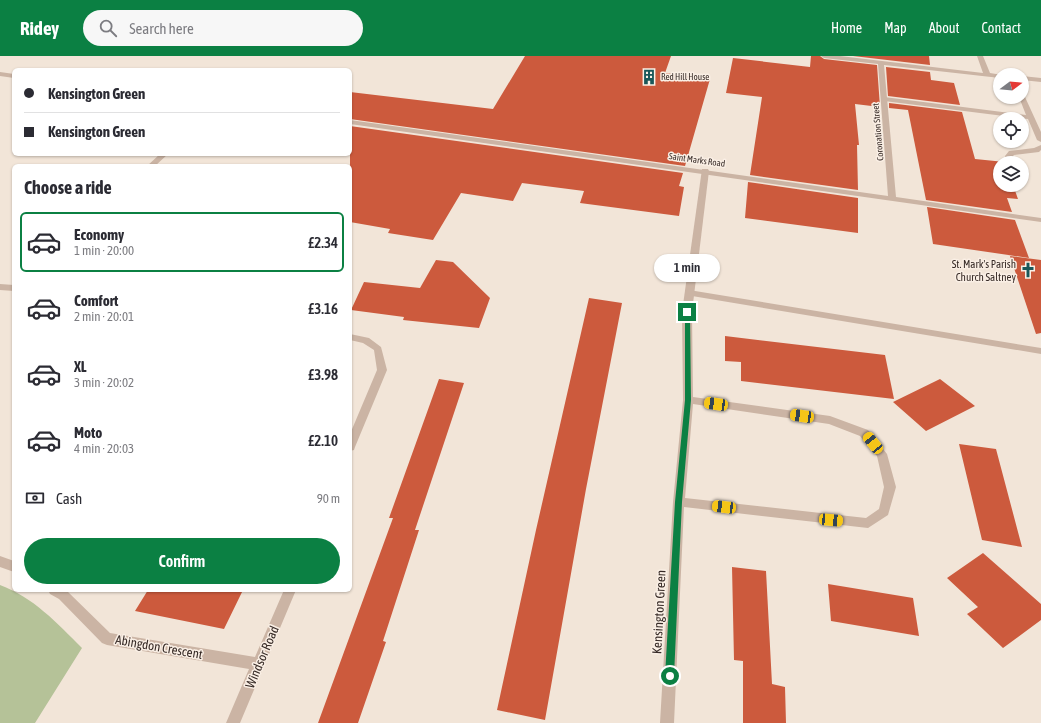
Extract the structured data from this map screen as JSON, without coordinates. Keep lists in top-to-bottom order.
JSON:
{
  "streets": {
    "street": [
      "Coronation Street",
      "Saint Marks Road",
      "Kensington Green",
      "Abingdon Crescent",
      "Windsor Road"
    ]
  },
  "crossings": [
    ["Coronation Street", "Saint Marks Road"],
    ["Saint Marks Road", "Kensington Green"],
    ["Abingdon Crescent", "Windsor Road"]
  ],
  "places": {
    "building": ["Red Hill House"],
    "church": ["St. Mark's Parish Church Saltney"]
  },
  "north": "right",
  "page": {
    "header": "Ridey",
    "search": "Search here",
    "nav": [
      "Home",
      "Map",
      "About",
      "Contact"
    ],
    "banner": ["Kensington Green", "Kensington Green"],
    "heading": "Choose a ride",
    "list": [
      {
        "name": "Economy",
        "note": "1 min · 20:00",
        "value": "£2.34"
      },
      {
        "name": "Comfort",
        "note": "2 min · 20:01",
        "value": "£3.16"
      },
      {
        "name": "XL",
        "note": "3 min · 20:02",
        "value": "£3.98"
      },
      {
        "name": "Moto",
        "note": "4 min · 20:03",
        "value": "£2.10"
      }
    ],
    "bubble": "1 min",
    "pay": ["Cash", "90 m"],
    "buttons": "Confirm"
  }
}
